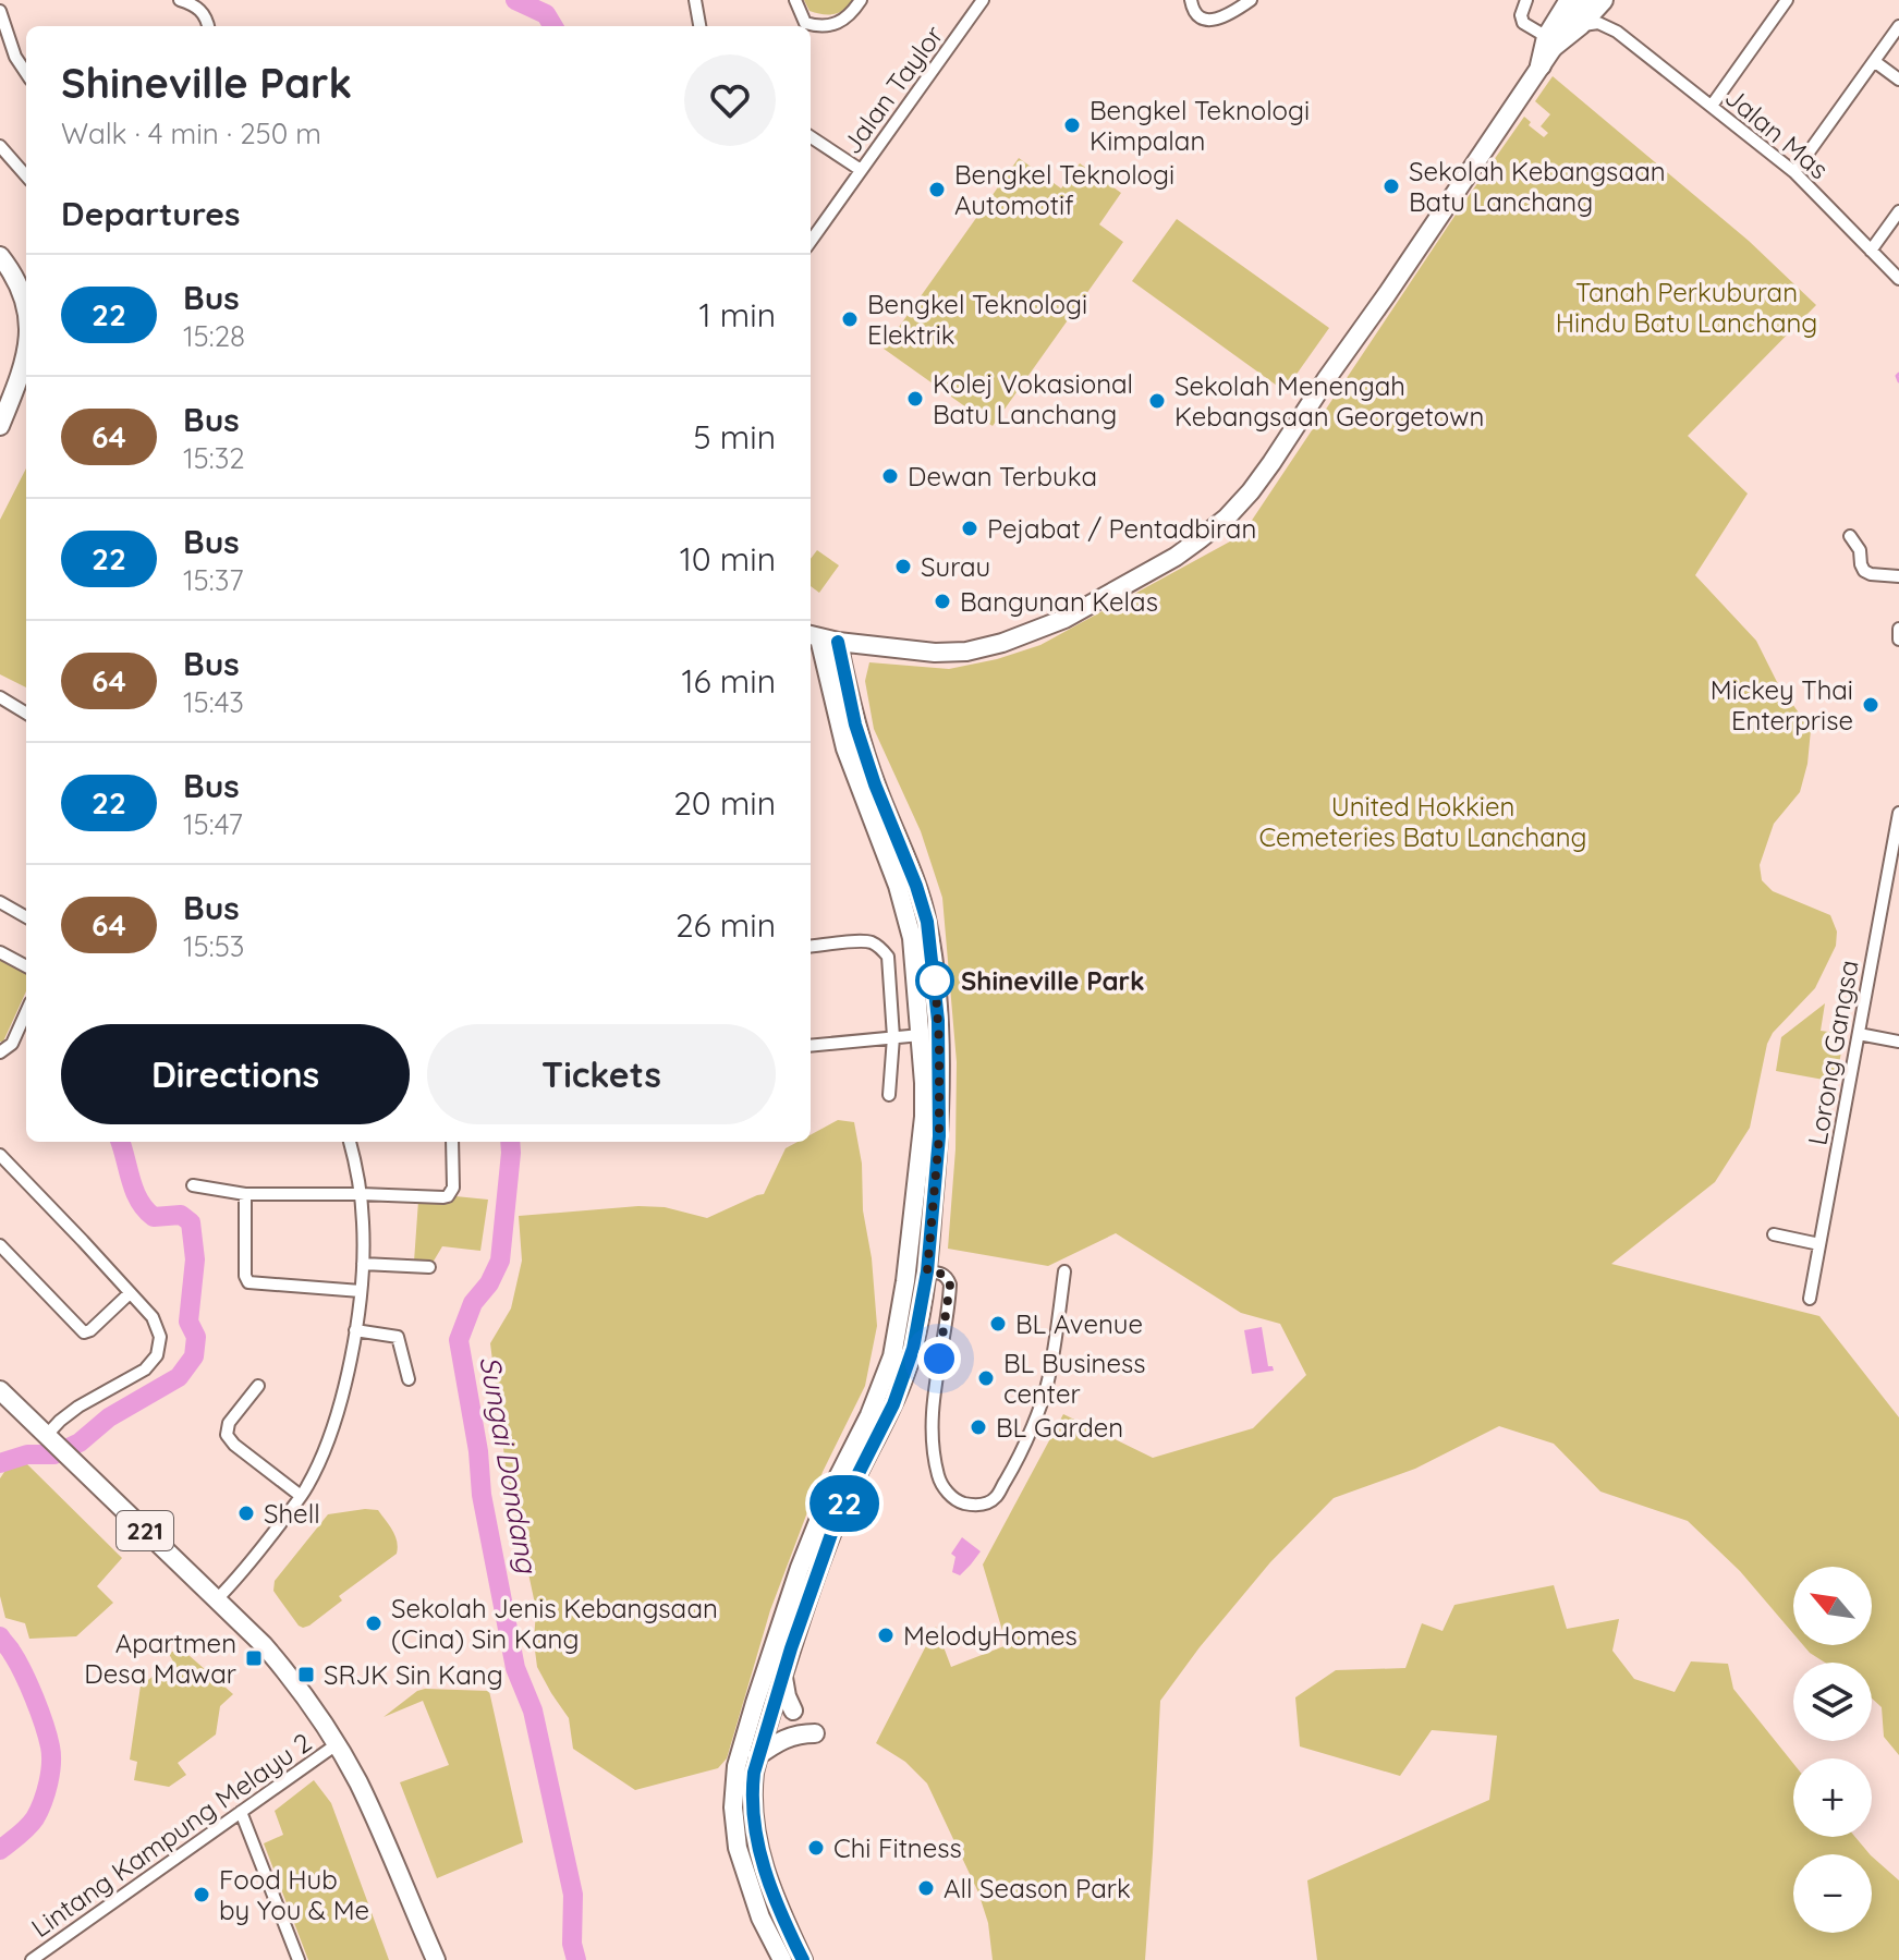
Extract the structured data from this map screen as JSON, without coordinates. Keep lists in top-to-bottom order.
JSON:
{
  "streets": {
    "main road": ["221"],
    "street": [
      "Jalan Taylor",
      "Jalan Mas",
      "Lorong Gangsa",
      "Lintang Kampung Melayu 2"
    ]
  },
  "crossings": [
    ["221", "Lintang Kampung Melayu 2"]
  ],
  "water": ["Sungai Dondang"],
  "parks": ["Tanah Perkuburan Hindu Batu Lanchang", "United Hokkien Cemeteries Batu Lanchang"],
  "places": {
    "other": [
      "Bengkel Teknologi Kimpalan",
      "Sekolah Kebangsaan Batu Lanchang",
      "Bengkel Teknologi Automotif",
      "Bengkel Teknologi Elektrik",
      "Kolej Vokasional Batu Lanchang",
      "Sekolah Menengah Kebangsaan Georgetown",
      "Dewan Terbuka",
      "Pejabat / Pentadbiran",
      "Surau",
      "Bangunan Kelas",
      "Mickey Thai Enterprise",
      "Shineville Park",
      "BL Avenue",
      "BL Business center",
      "BL Garden",
      "Shell",
      "Sekolah Jenis Kebangsaan (Cina) Sin Kang",
      "MelodyHomes",
      "Chi Fitness",
      "All Season Park",
      "Food Hub by You & Me"
    ],
    "transit": ["Apartmen Desa Mawar", "SRJK Sin Kang"]
  },
  "lines": ["bus line 22"],
  "north": "top left",
  "page": {
    "on_map": "22",
    "heading": [
      ["Shineville Park", "Walk · 4 min · 250 m"],
      "Departures"
    ],
    "list": [
      {
        "mark": "22",
        "name": "Bus",
        "note": "15:28",
        "value": "1 min"
      },
      {
        "mark": "64",
        "name": "Bus",
        "note": "15:32",
        "value": "5 min"
      },
      {
        "mark": "22",
        "name": "Bus",
        "note": "15:37",
        "value": "10 min"
      },
      {
        "mark": "64",
        "name": "Bus",
        "note": "15:43",
        "value": "16 min"
      },
      {
        "mark": "22",
        "name": "Bus",
        "note": "15:47",
        "value": "20 min"
      },
      {
        "mark": "64",
        "name": "Bus",
        "note": "15:53",
        "value": "26 min"
      }
    ],
    "buttons": ["Directions", "Tickets"],
    "map_buttons": ["+", "−"]
  }
}
